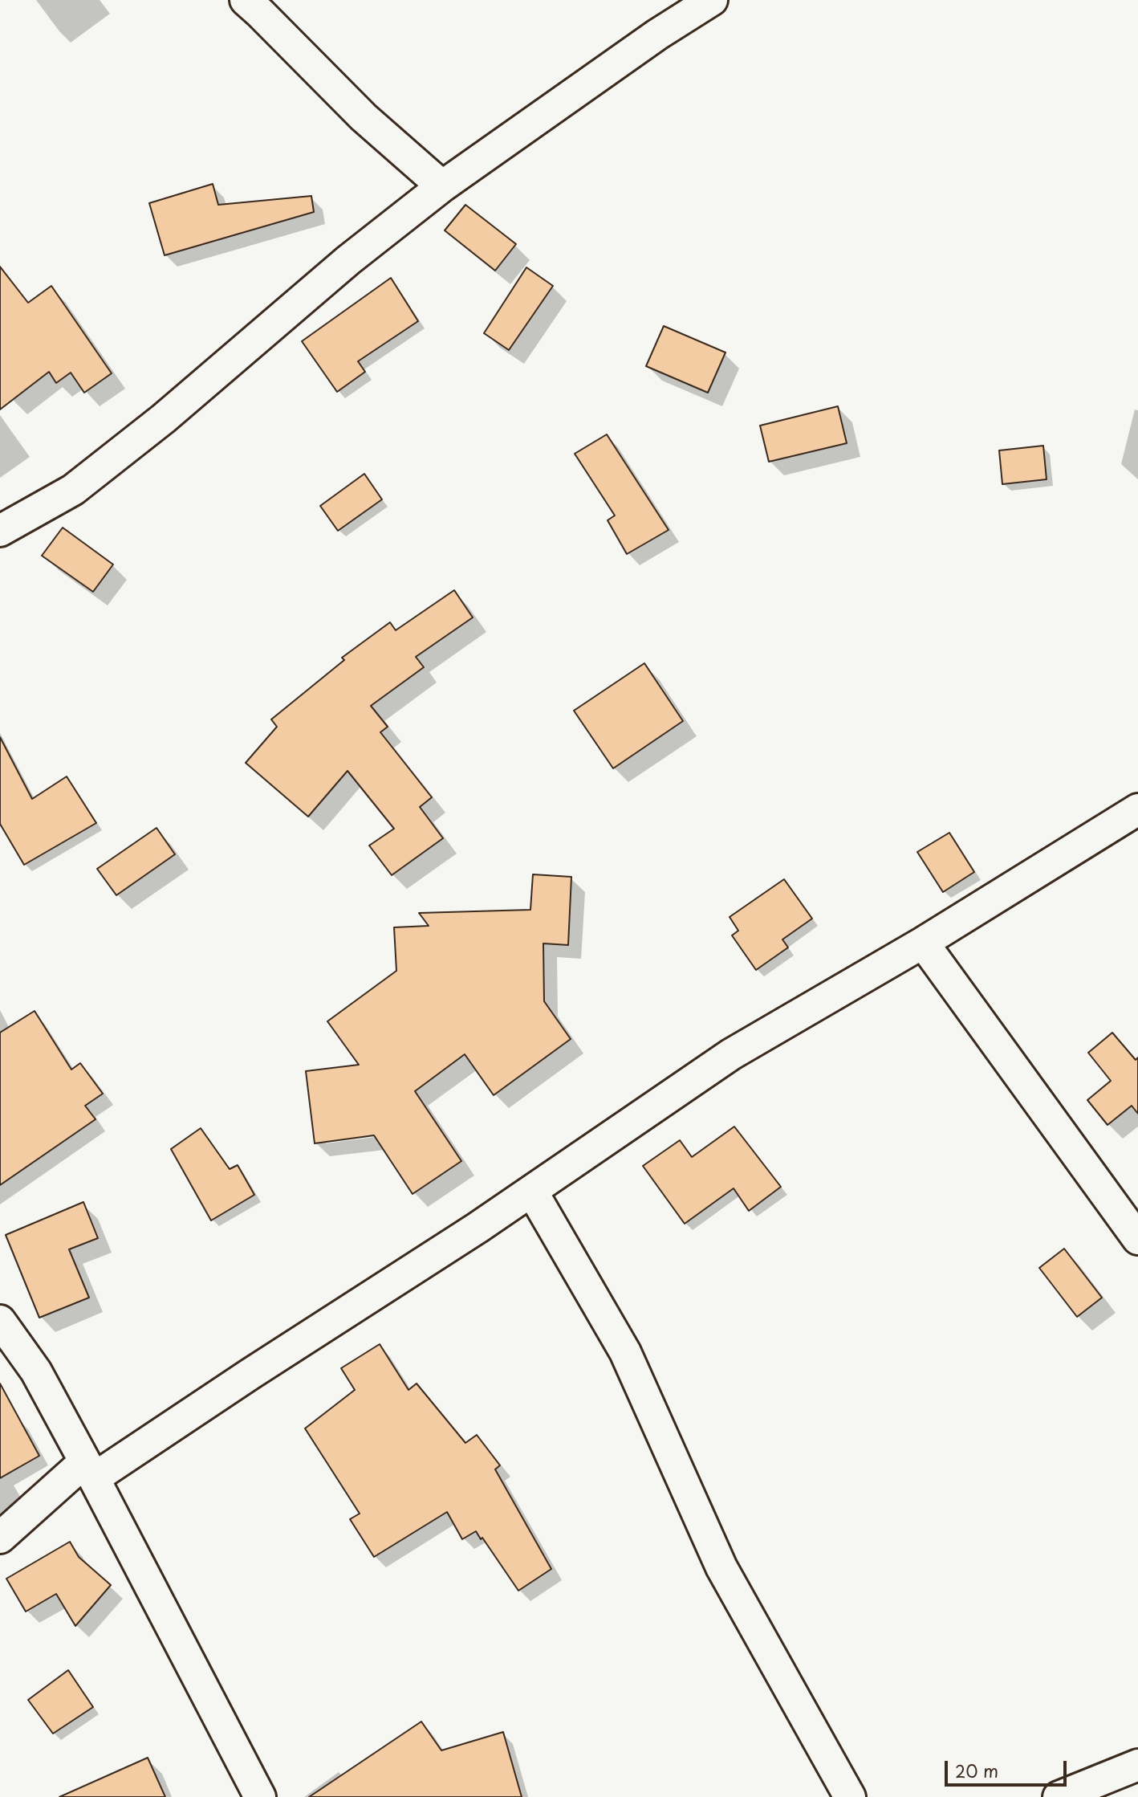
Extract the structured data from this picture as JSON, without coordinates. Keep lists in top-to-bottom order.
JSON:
{
  "scale_bar": "20 m"
}
